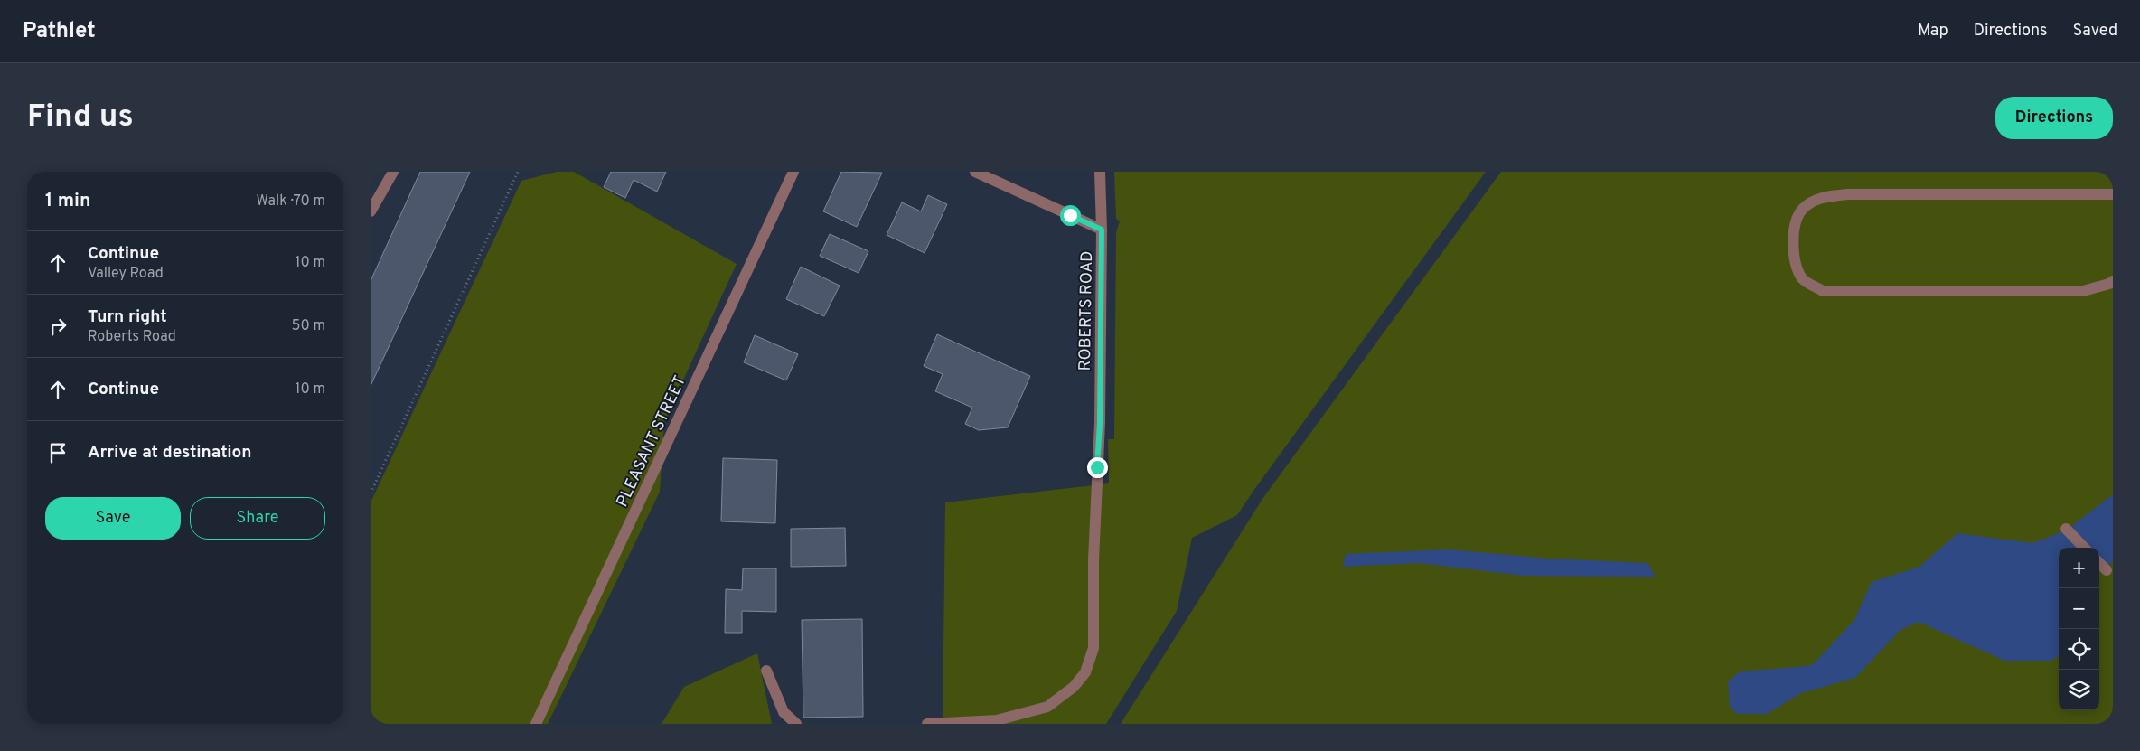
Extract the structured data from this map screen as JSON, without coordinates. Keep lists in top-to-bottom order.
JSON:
{
  "streets": {
    "street": ["ROBERTS ROAD", "PLEASANT STREET"]
  },
  "page": {
    "header": "Pathlet",
    "nav": ["Map", "Directions", "Saved"],
    "buttons": [
      "Directions",
      ["Save", "Share"]
    ],
    "title": "Find us",
    "heading": ["1 min", "Walk · 70 m"],
    "list": [
      ["Continue", "Valley Road", "10 m"],
      ["Turn right", "Roberts Road", "50 m"],
      ["Continue", "10 m"],
      "Arrive at destination"
    ],
    "map_buttons": ["+", "−"]
  }
}
